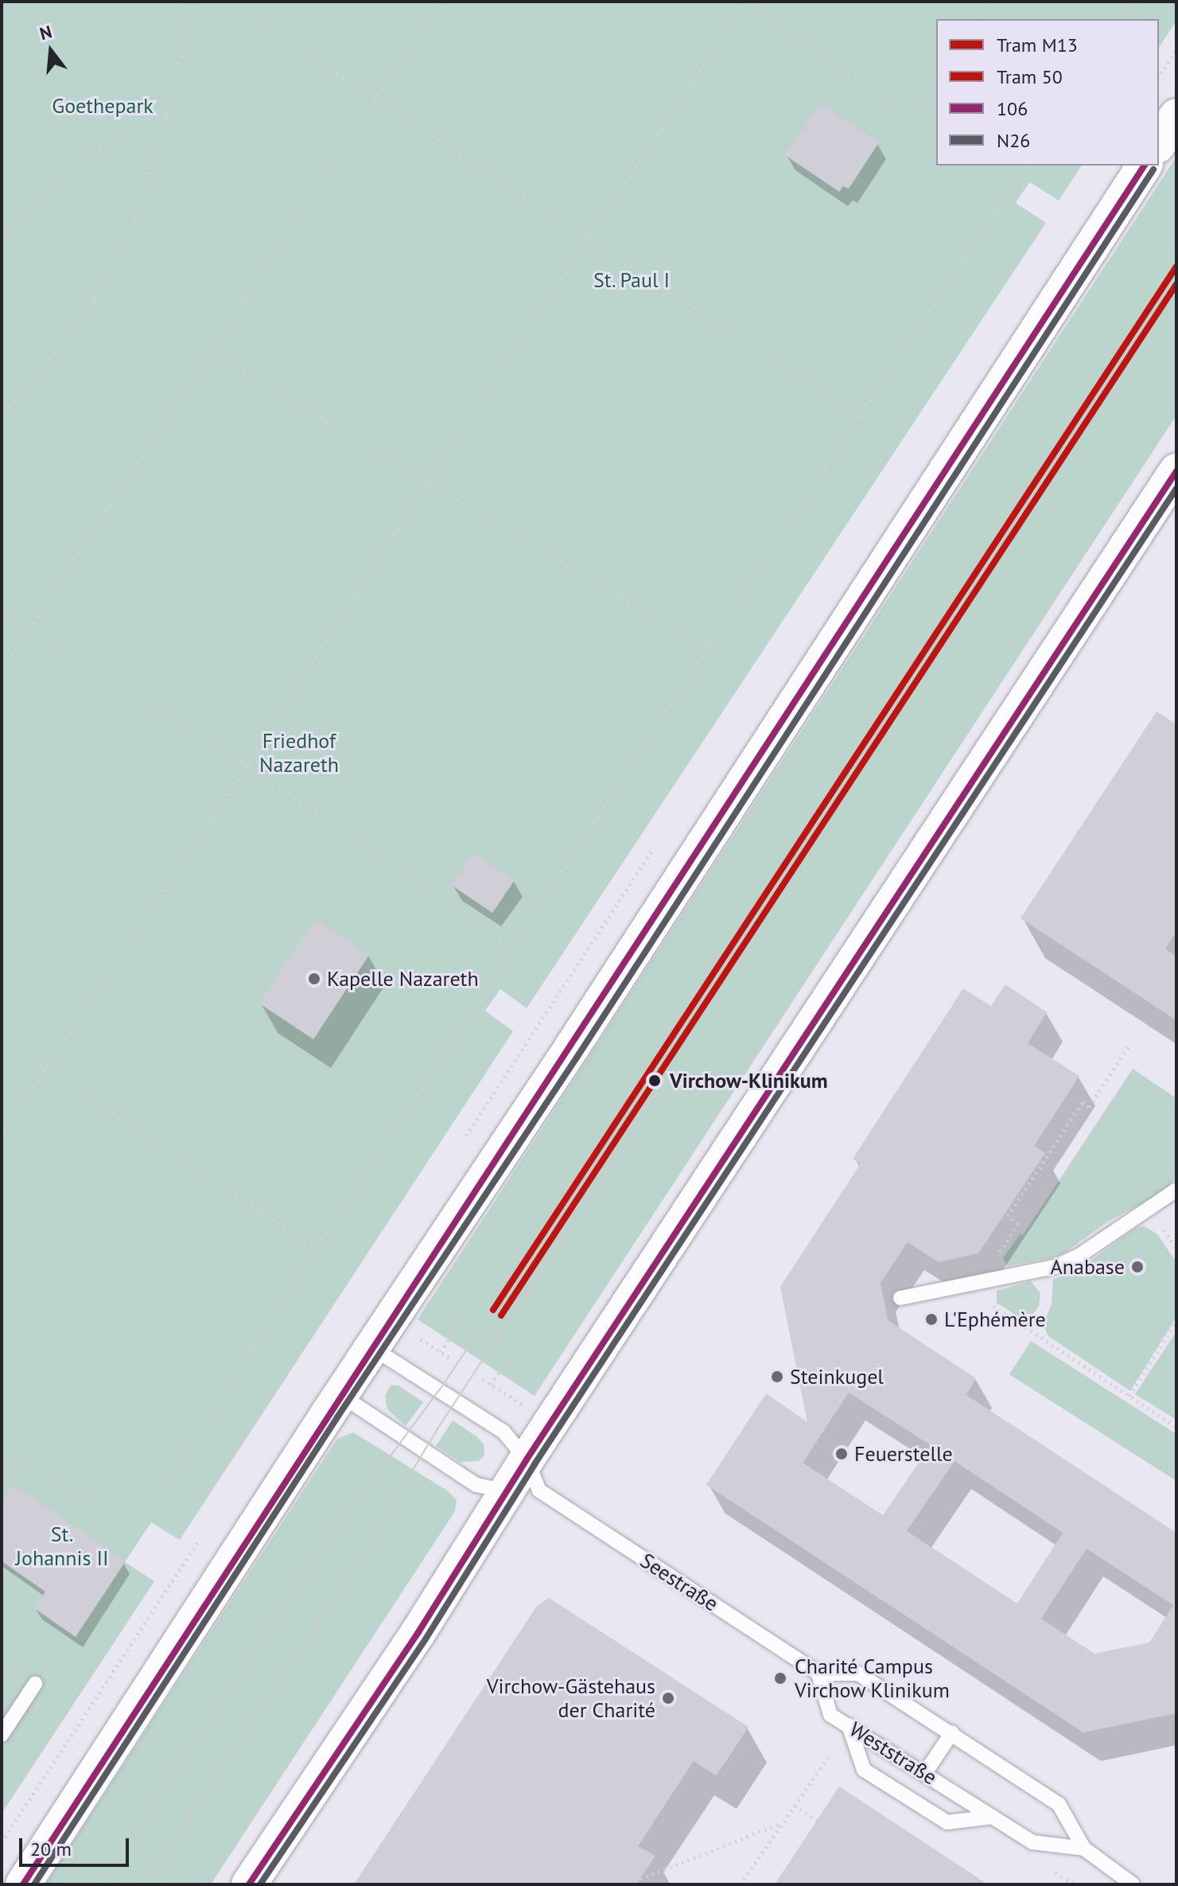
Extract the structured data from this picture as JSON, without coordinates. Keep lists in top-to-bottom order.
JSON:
{
  "streets": {
    "lane": ["Seestraße", "Weststraße"]
  },
  "crossings": [
    ["Seestraße", "Weststraße"]
  ],
  "parks": [
    "Goethepark",
    "St. Paul I",
    "Friedhof Nazareth",
    "St. Johannis II"
  ],
  "places": [
    "Kapelle Nazareth",
    "Virchow-Klinikum",
    "Anabase",
    "L'Ephémère",
    "Steinkugel",
    "Feuerstelle",
    "Charité Campus Virchow Klinikum",
    "Virchow-Gästehaus der Charité"
  ],
  "lines": [
    "transit line 106",
    "transit line N26",
    "tram line M13",
    "tram line 50"
  ],
  "legend": [
    "Tram M13",
    "Tram 50",
    "106",
    "N26"
  ],
  "scale_bar": "20 m",
  "north": "top"
}
